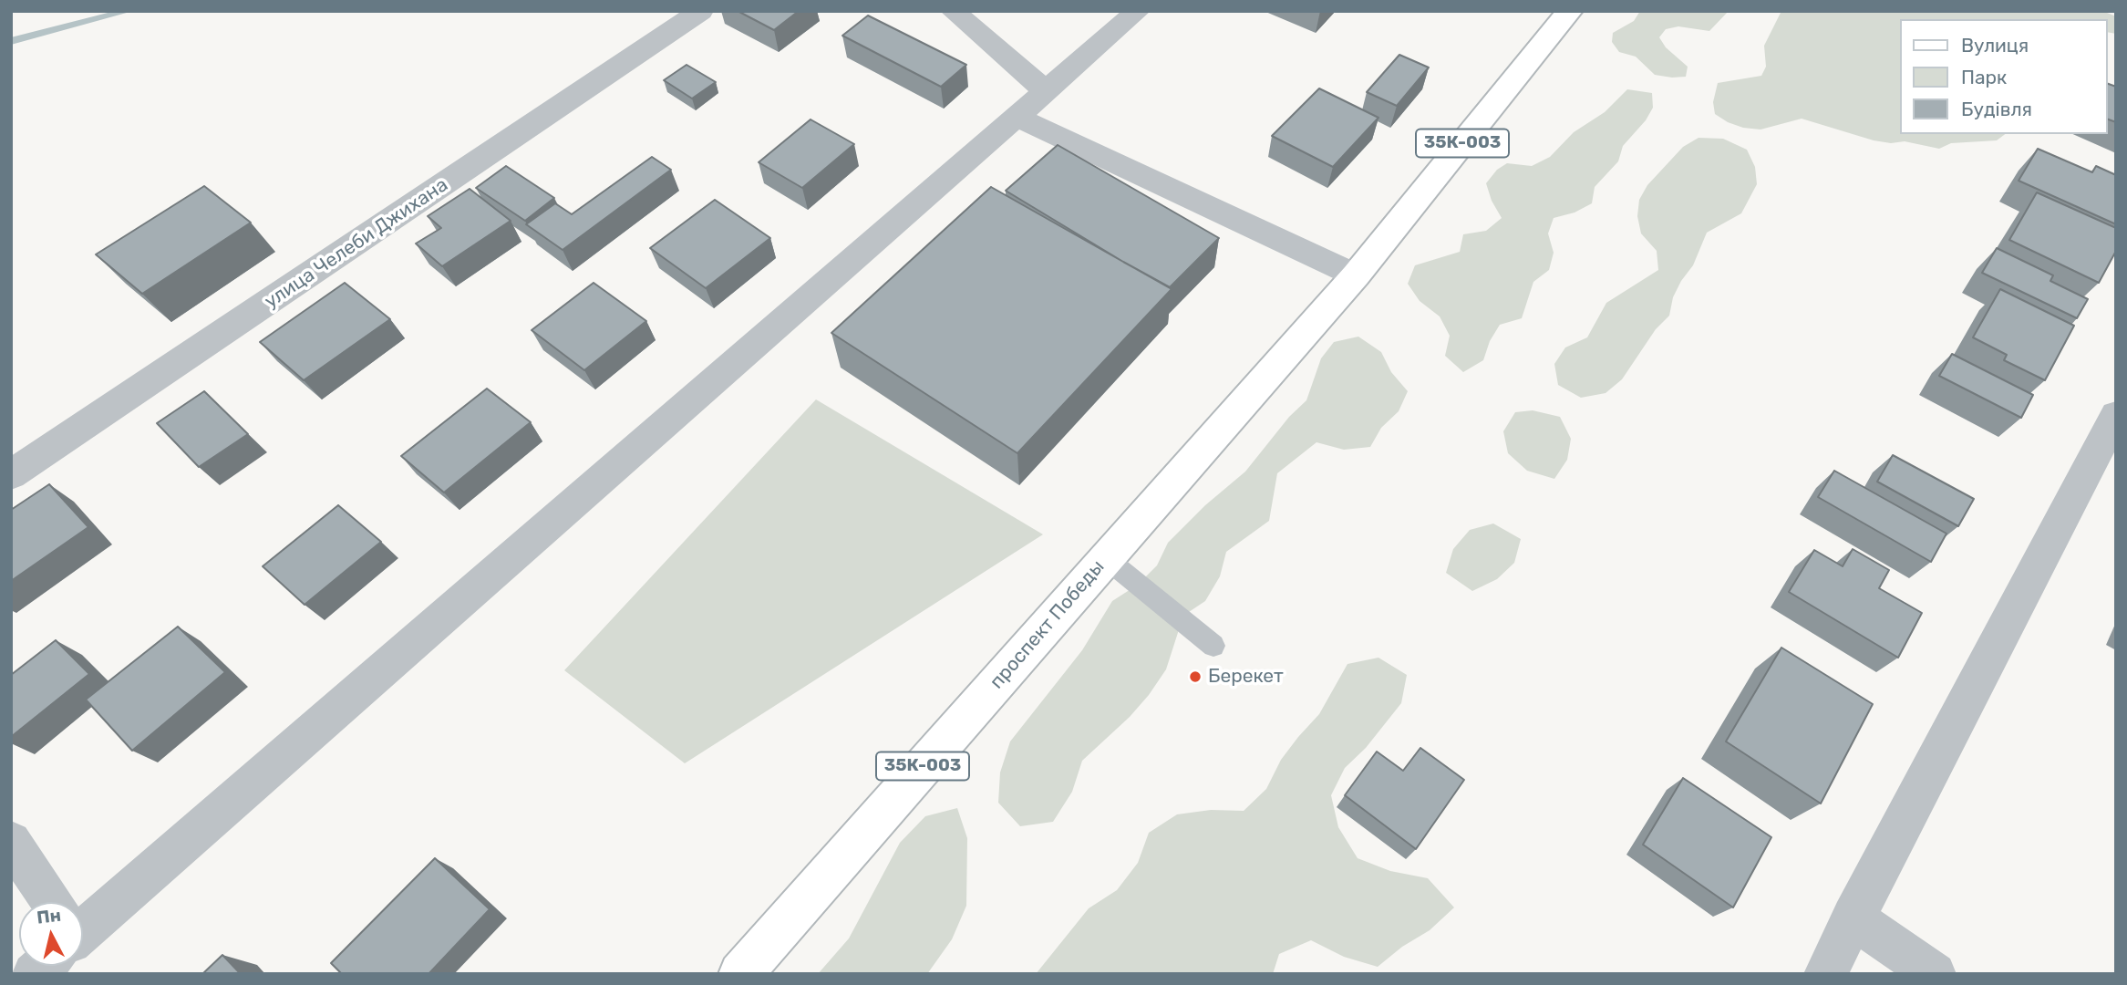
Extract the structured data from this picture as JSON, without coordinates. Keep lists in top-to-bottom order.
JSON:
{
  "streets": {
    "main road": ["35К-003", "проспект Победы"],
    "street": ["улица Челеби Джихана"]
  },
  "crossings": [
    ["35К-003", "проспект Победы"]
  ],
  "places": ["Берекет"],
  "legend": ["Вулиця", "Парк", "Будівля"],
  "north": "top"
}
